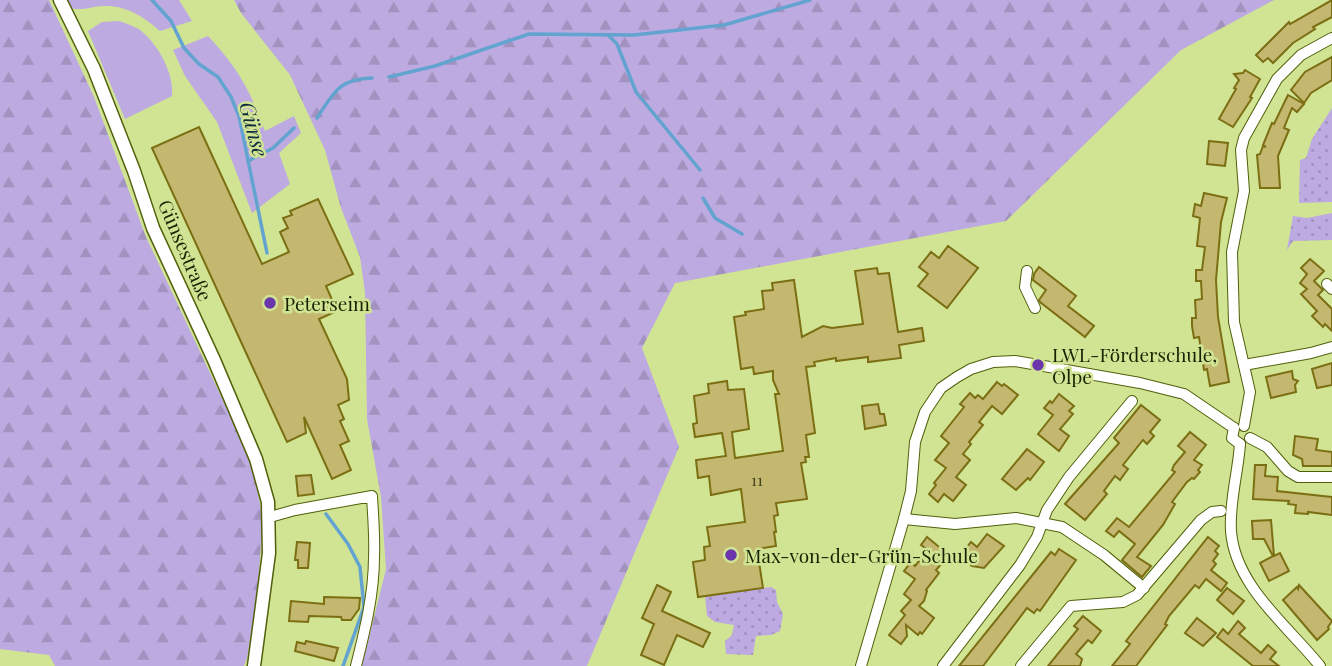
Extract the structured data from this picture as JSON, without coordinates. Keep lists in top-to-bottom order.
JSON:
{
  "streets": {
    "street": ["Günsestraße"]
  },
  "water": ["Günse"],
  "places": ["Peterseim", "LWL-Förderschule, Olpe", "Max-von-der-Grün-Schule"],
  "house_numbers": ["11"]
}
